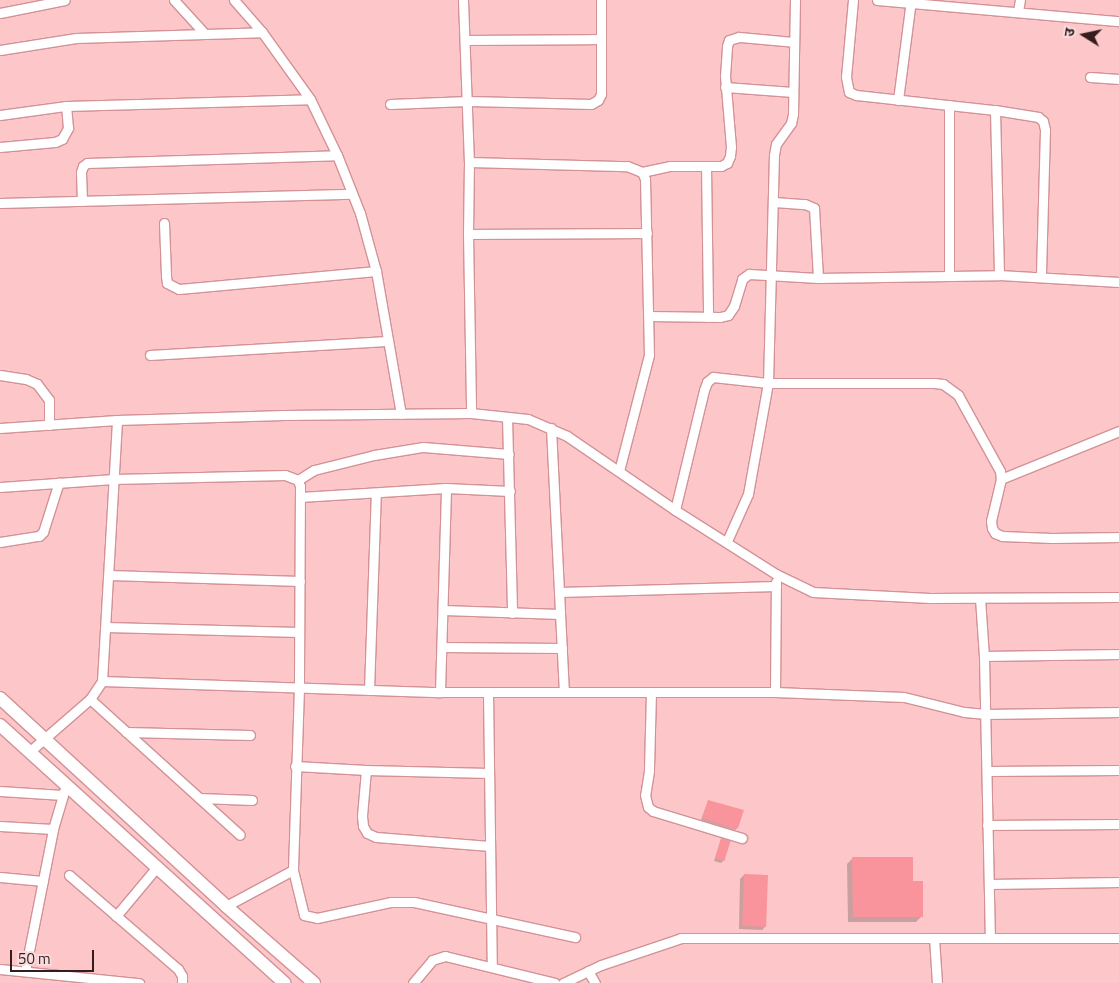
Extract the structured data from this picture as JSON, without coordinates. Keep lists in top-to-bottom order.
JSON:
{
  "scale_bar": "50 m",
  "north": "left"
}
